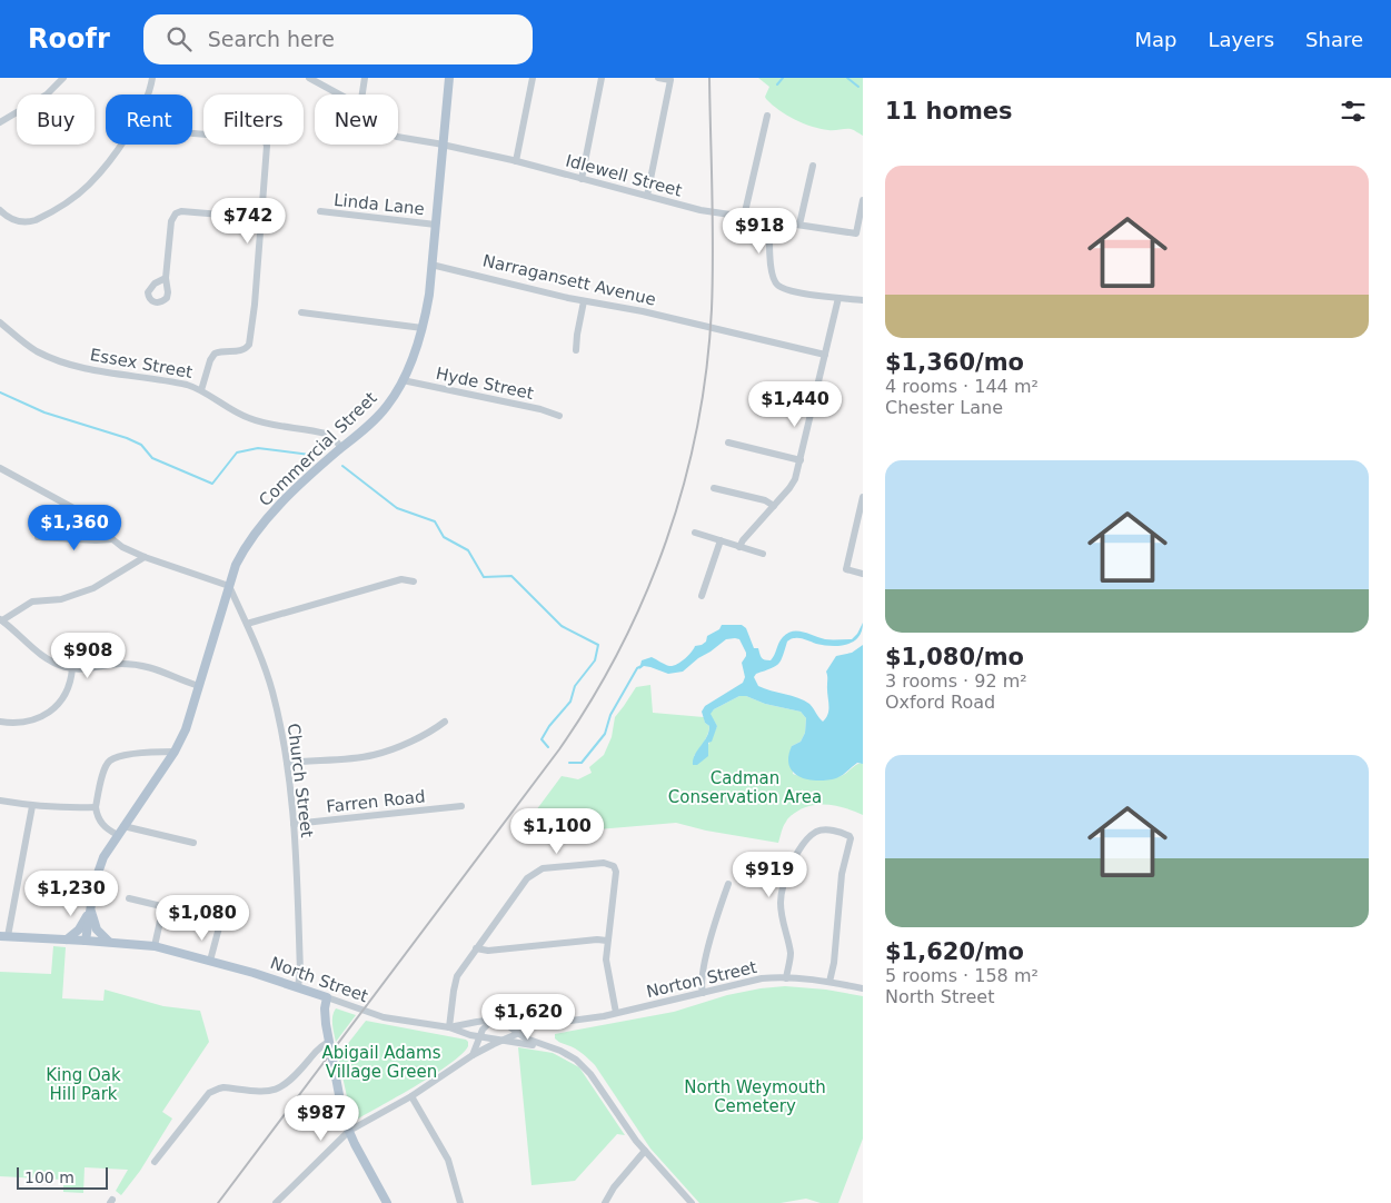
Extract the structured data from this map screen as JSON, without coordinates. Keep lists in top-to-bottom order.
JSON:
{
  "streets": {
    "main road": ["Commercial Street", "North Street"],
    "street": [
      "Idlewell Street",
      "Linda Lane",
      "Narragansett Avenue",
      "Essex Street",
      "Hyde Street",
      "Church Street",
      "Farren Road",
      "Norton Street"
    ]
  },
  "crossings": [
    ["Idlewell Street", "Commercial Street"],
    ["Linda Lane", "Commercial Street"],
    ["Narragansett Avenue", "Commercial Street"],
    ["Essex Street", "Commercial Street"],
    ["Hyde Street", "Commercial Street"],
    ["Commercial Street", "Church Street"],
    ["Commercial Street", "North Street"],
    ["Church Street", "Farren Road"],
    ["Church Street", "North Street"],
    ["North Street", "Norton Street"]
  ],
  "parks": [
    "Cadman Conservation Area",
    "Abigail Adams Village Green",
    "King Oak Hill Park",
    "North Weymouth Cemetery"
  ],
  "scale_bar": "100 m",
  "page": {
    "header": "Roofr",
    "search": "Search here",
    "nav": ["Map", "Layers", "Share"],
    "heading": "11 homes",
    "chip": [
      "Buy",
      "Rent",
      "Filters",
      "New"
    ],
    "list": [
      {
        "name": "$1,360/mo",
        "note": "4 rooms · 144 m² · Chester Lane"
      },
      {
        "name": "$1,080/mo",
        "note": "3 rooms · 92 m² · Oxford Road"
      },
      {
        "name": "$1,620/mo",
        "note": "5 rooms · 158 m² · North Street"
      }
    ],
    "price": [
      "$742",
      "$918",
      "$1,440",
      "$1,360",
      "$908",
      "$1,100",
      "$919",
      "$1,230",
      "$1,080",
      "$1,620",
      "$987"
    ],
    "scale": "100 m"
  }
}
